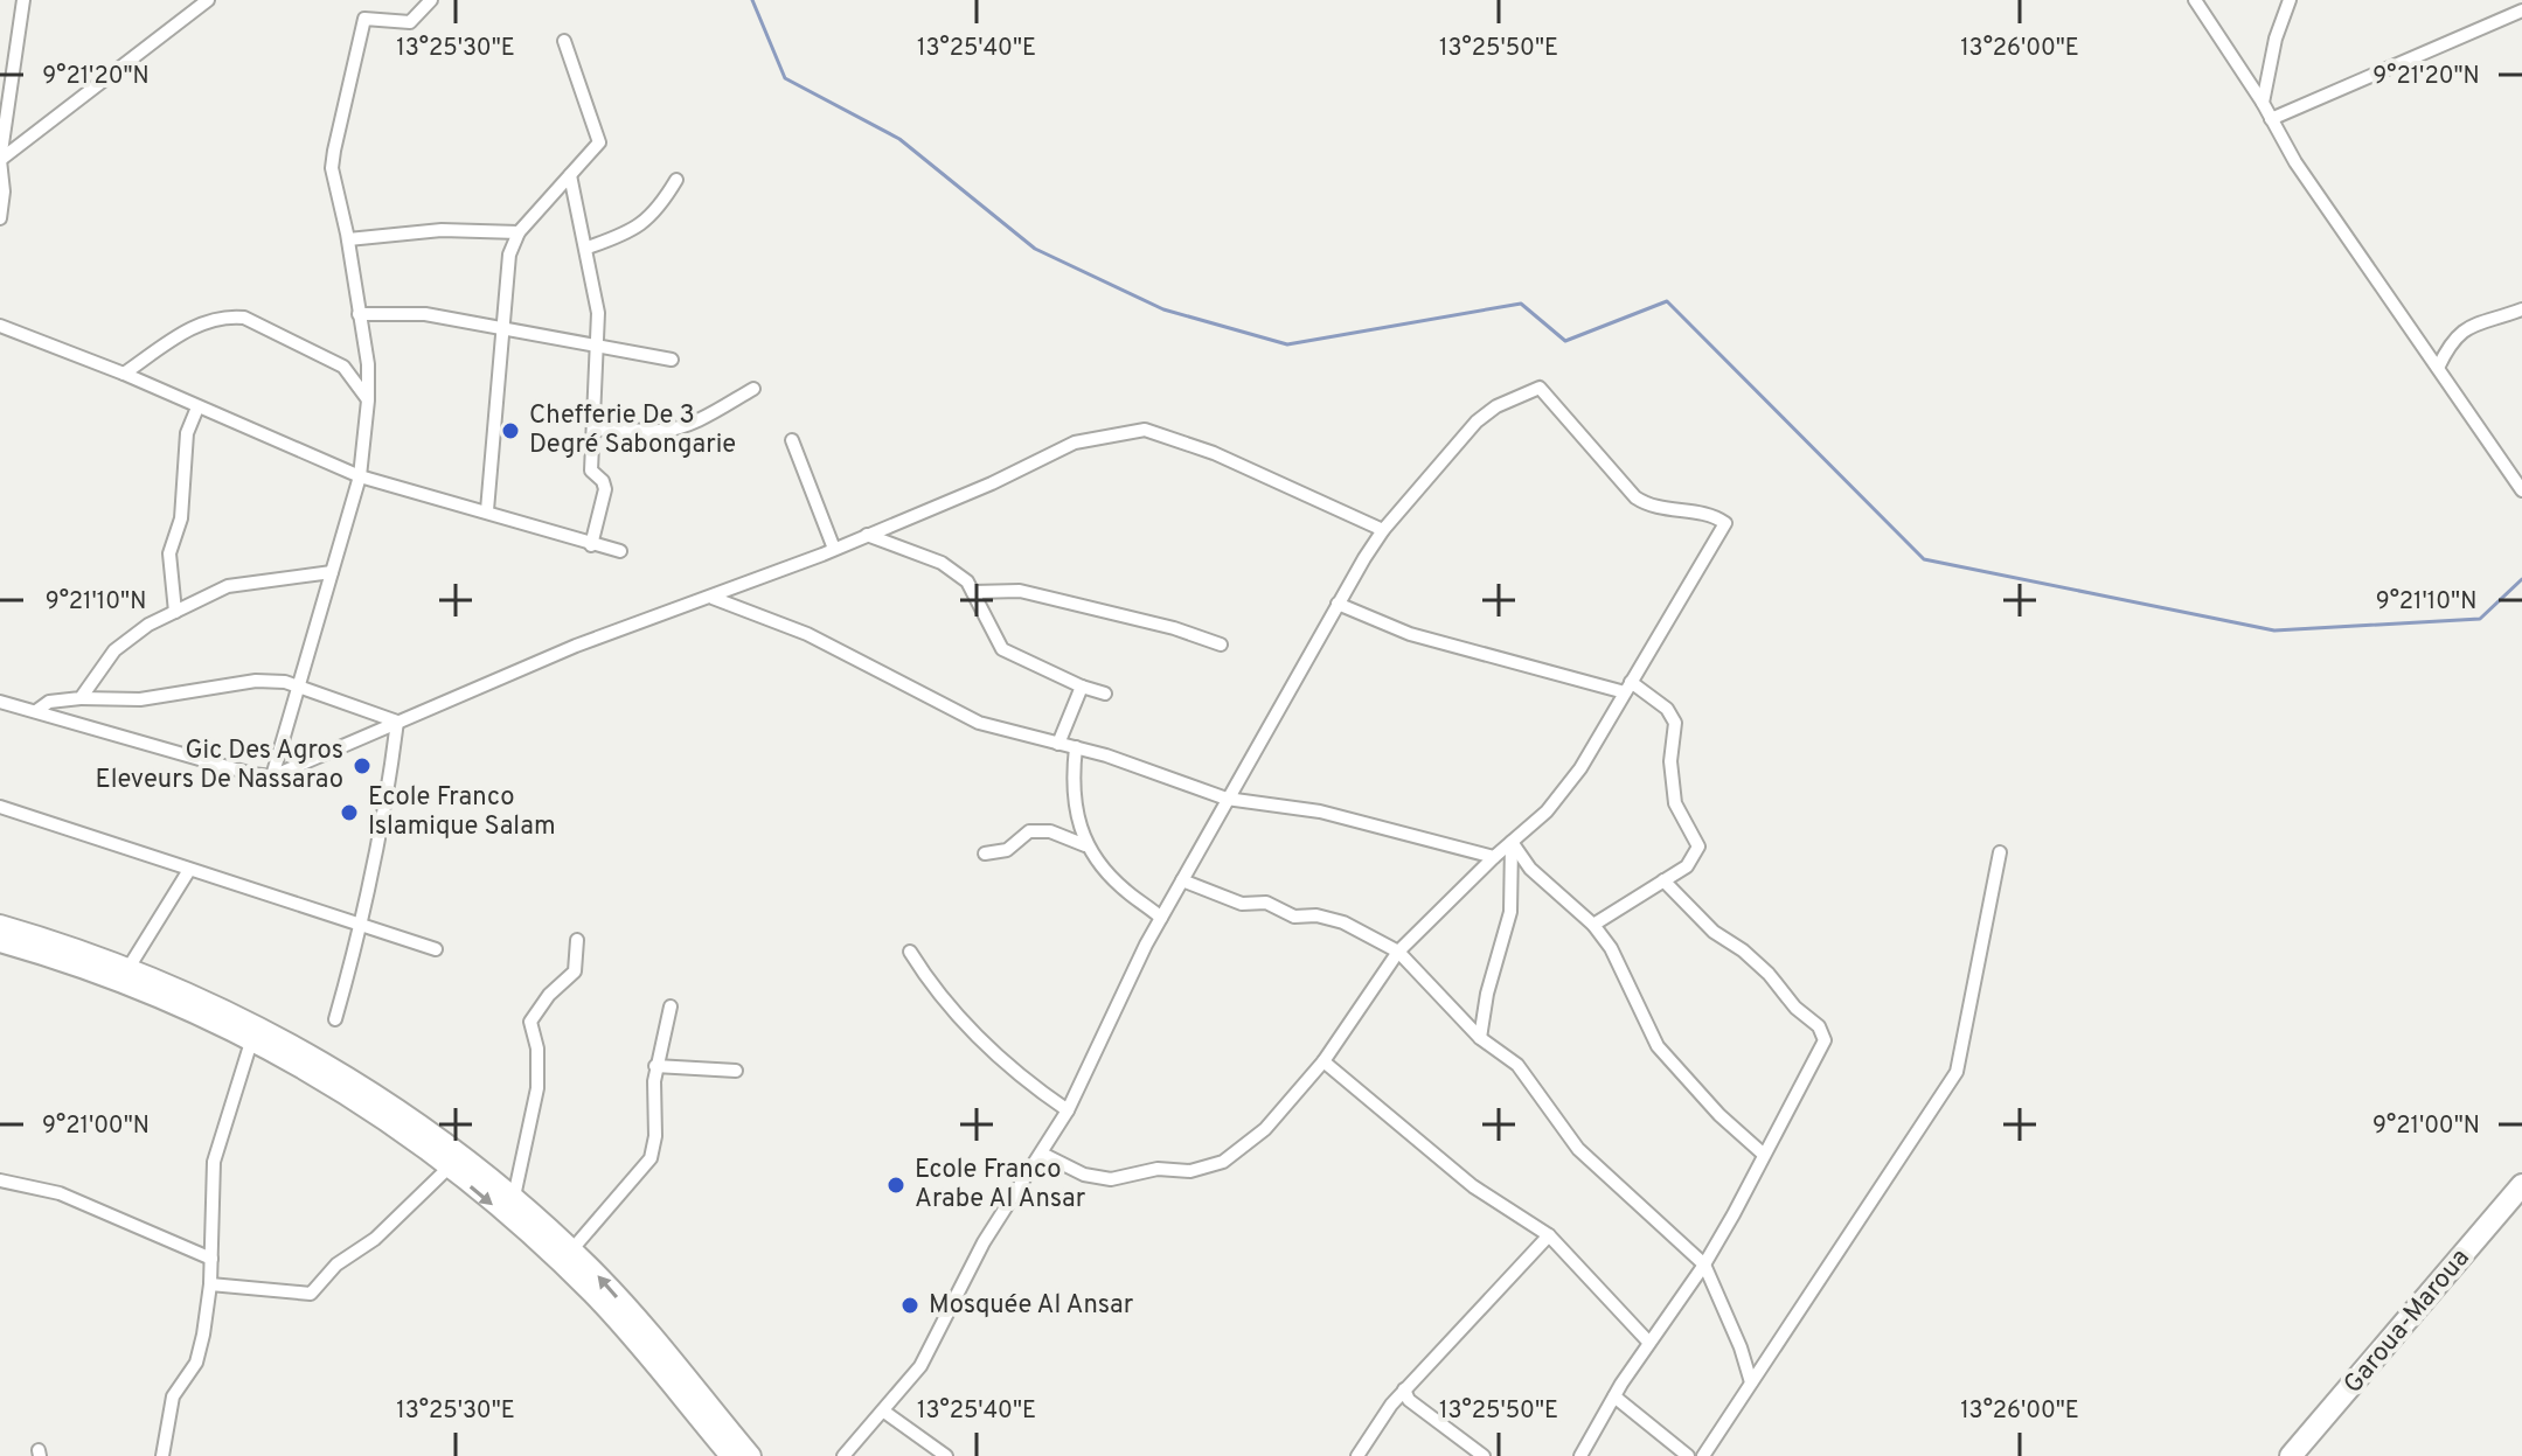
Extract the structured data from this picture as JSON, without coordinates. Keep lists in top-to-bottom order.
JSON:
{
  "streets": {
    "highway": ["Garoua-Maroua"]
  },
  "places": [
    "Chefferie De 3 Degré Sabongarie",
    "Gic Des Agros Eleveurs De Nassarao",
    "Ecole Franco Islamique Salam",
    "Ecole Franco Arabe Al Ansar",
    "Mosquée Al Ansar"
  ],
  "coordinates": [
    "13°25'30\"E",
    "13°25'40\"E",
    "13°25'50\"E",
    "13°26'00\"E",
    "9°21'20\"N",
    "9°21'10\"N",
    "9°21'00\"N"
  ]
}
